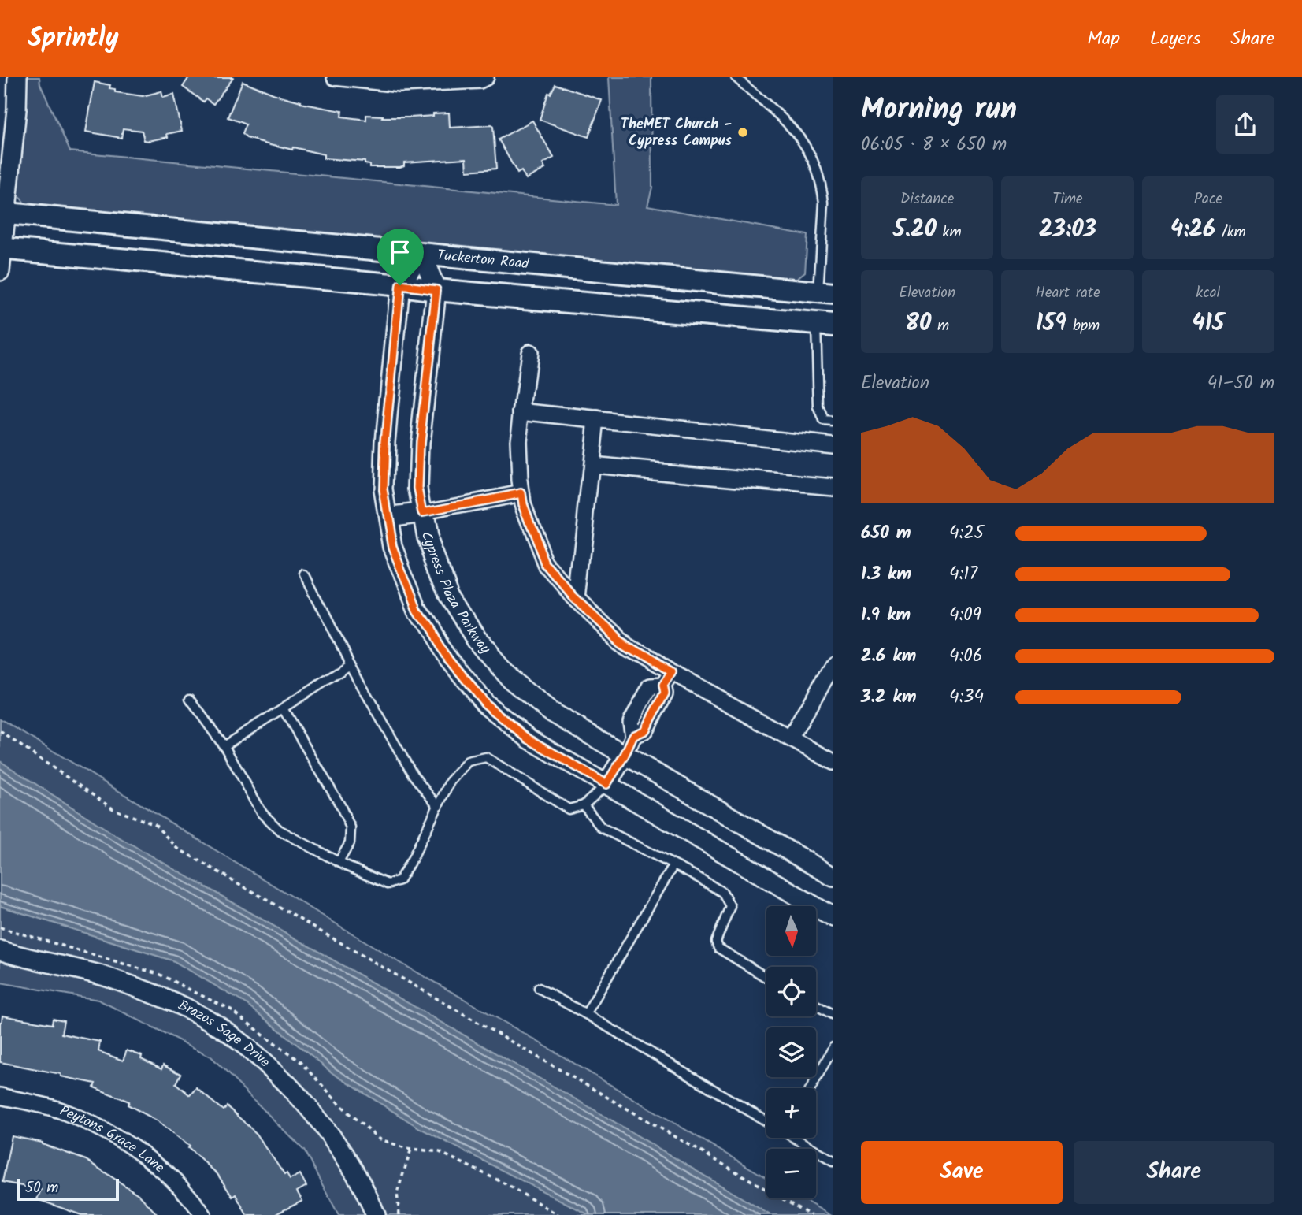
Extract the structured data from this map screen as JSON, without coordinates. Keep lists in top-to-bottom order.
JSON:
{
  "streets": {
    "main road": ["Tuckerton Road"],
    "street": ["Cypress Plaza Parkway", "Brazos Sage Drive", "Peytons Grace Lane"]
  },
  "crossings": [
    ["Tuckerton Road", "Cypress Plaza Parkway"]
  ],
  "places": ["TheMET Church - Cypress Campus"],
  "scale_bar": "50 m",
  "north": "bottom",
  "page": {
    "header": "Sprintly",
    "nav": ["Map", "Layers", "Share"],
    "heading": ["Morning run", "06:05 · 8 × 650 m"],
    "stats": [
      ["Distance", "5.20 km"],
      ["Time", "23:03"],
      ["Pace", "4:26 /km"],
      ["Elevation", "80 m"],
      ["Heart rate", "159 bpm"],
      ["kcal", "415"]
    ],
    "chart": ["Elevation", "41–50 m"],
    "list": [
      {
        "name": "650 m",
        "note": "4:25"
      },
      {
        "name": "1.3 km",
        "note": "4:17"
      },
      {
        "name": "1.9 km",
        "note": "4:09"
      },
      {
        "name": "2.6 km",
        "note": "4:06"
      },
      {
        "name": "3.2 km",
        "note": "4:34"
      }
    ],
    "map_buttons": ["+", "−"],
    "buttons": ["Save", "Share"],
    "scale": "50 m"
  }
}
